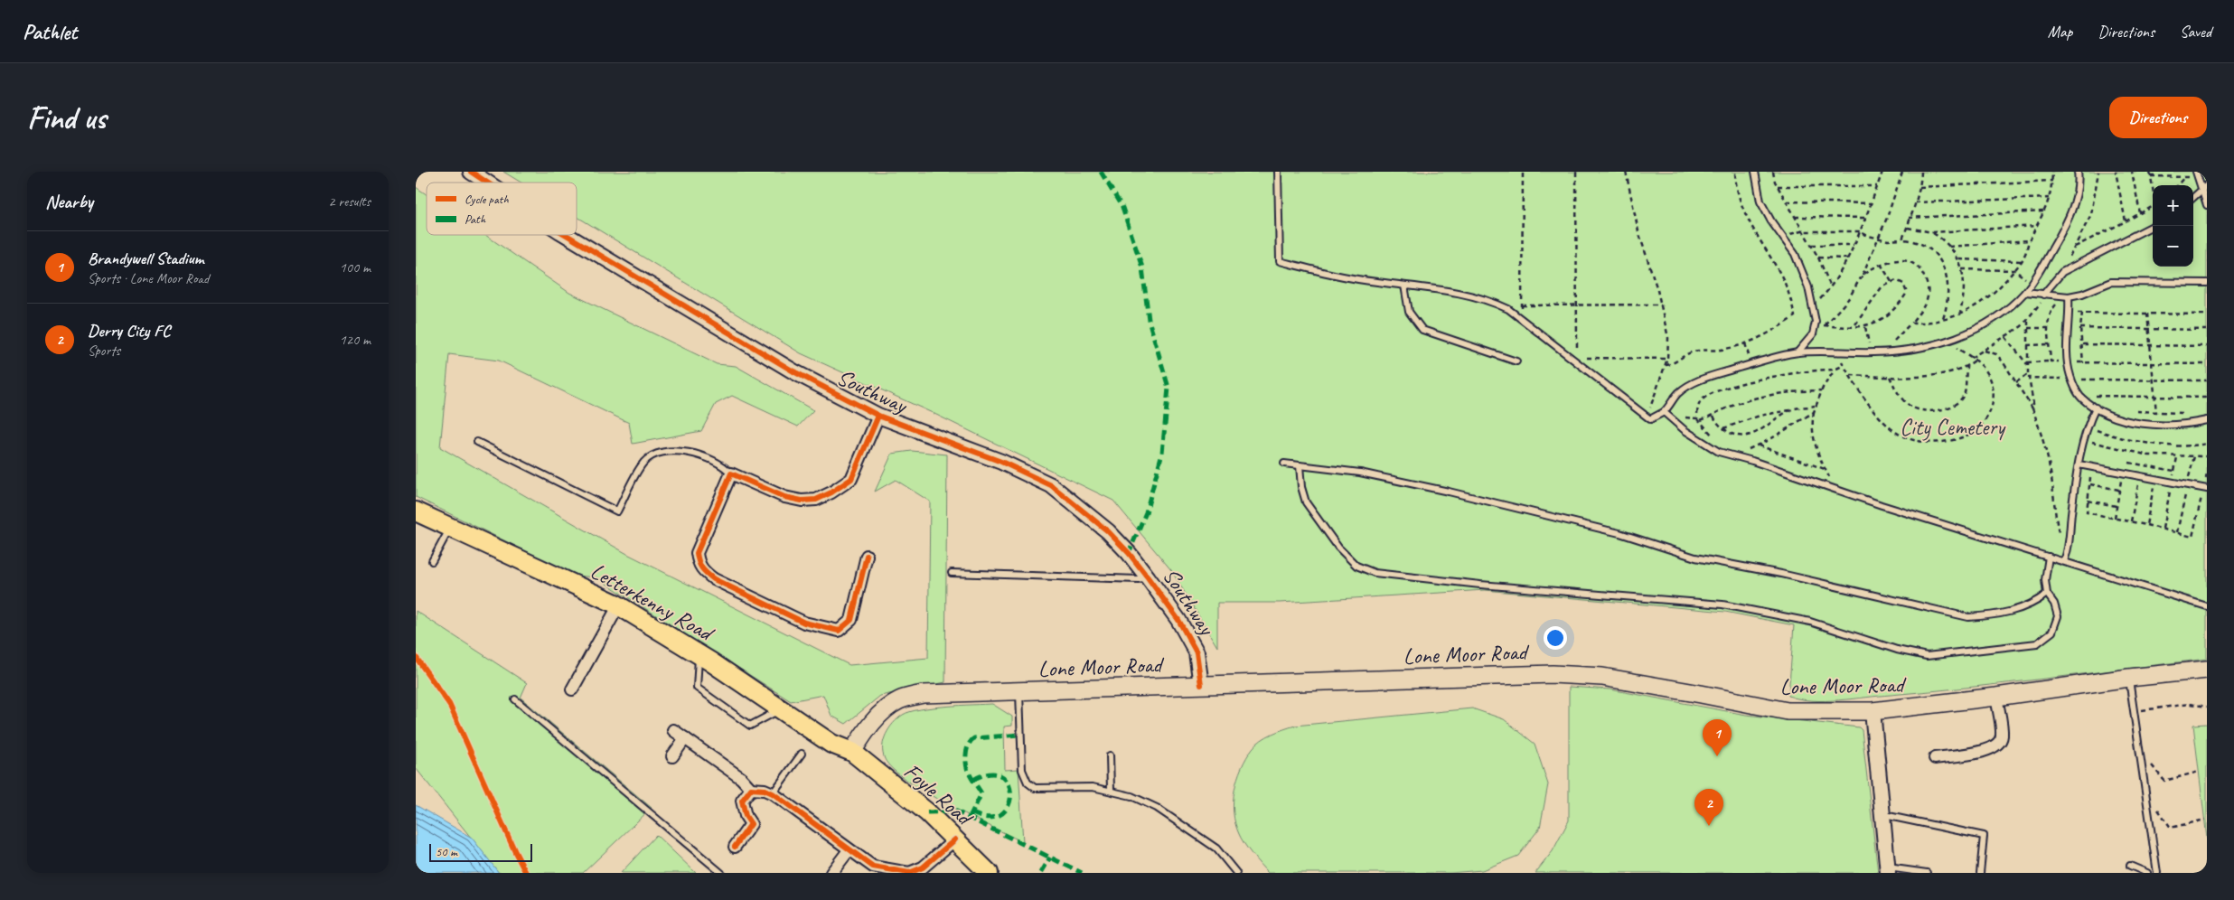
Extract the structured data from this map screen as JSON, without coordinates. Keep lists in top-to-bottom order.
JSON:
{
  "streets": {
    "main road": ["Letterkenny Road", "Lone Moor Road", "Foyle Road"],
    "street": ["Southway"]
  },
  "crossings": [
    ["Southway", "Lone Moor Road"],
    ["Letterkenny Road", "Lone Moor Road"],
    ["Letterkenny Road", "Foyle Road"],
    ["Lone Moor Road", "Foyle Road"]
  ],
  "parks": ["City Cemetery"],
  "legend": ["Cycle path", "Path"],
  "scale_bar": "50 m",
  "page": {
    "header": "Pathlet",
    "nav": ["Map", "Directions", "Saved"],
    "buttons": "Directions",
    "title": "Find us",
    "heading": ["Nearby", "2 results"],
    "map_buttons": ["+", "−"],
    "list": [
      {
        "mark": "1",
        "name": "Brandywell Stadium",
        "note": "Sports · Lone Moor Road",
        "value": "100 m"
      },
      {
        "mark": "2",
        "name": "Derry City FC",
        "note": "Sports",
        "value": "120 m"
      }
    ],
    "pins": ["1", "2"],
    "scale": "50 m"
  }
}
